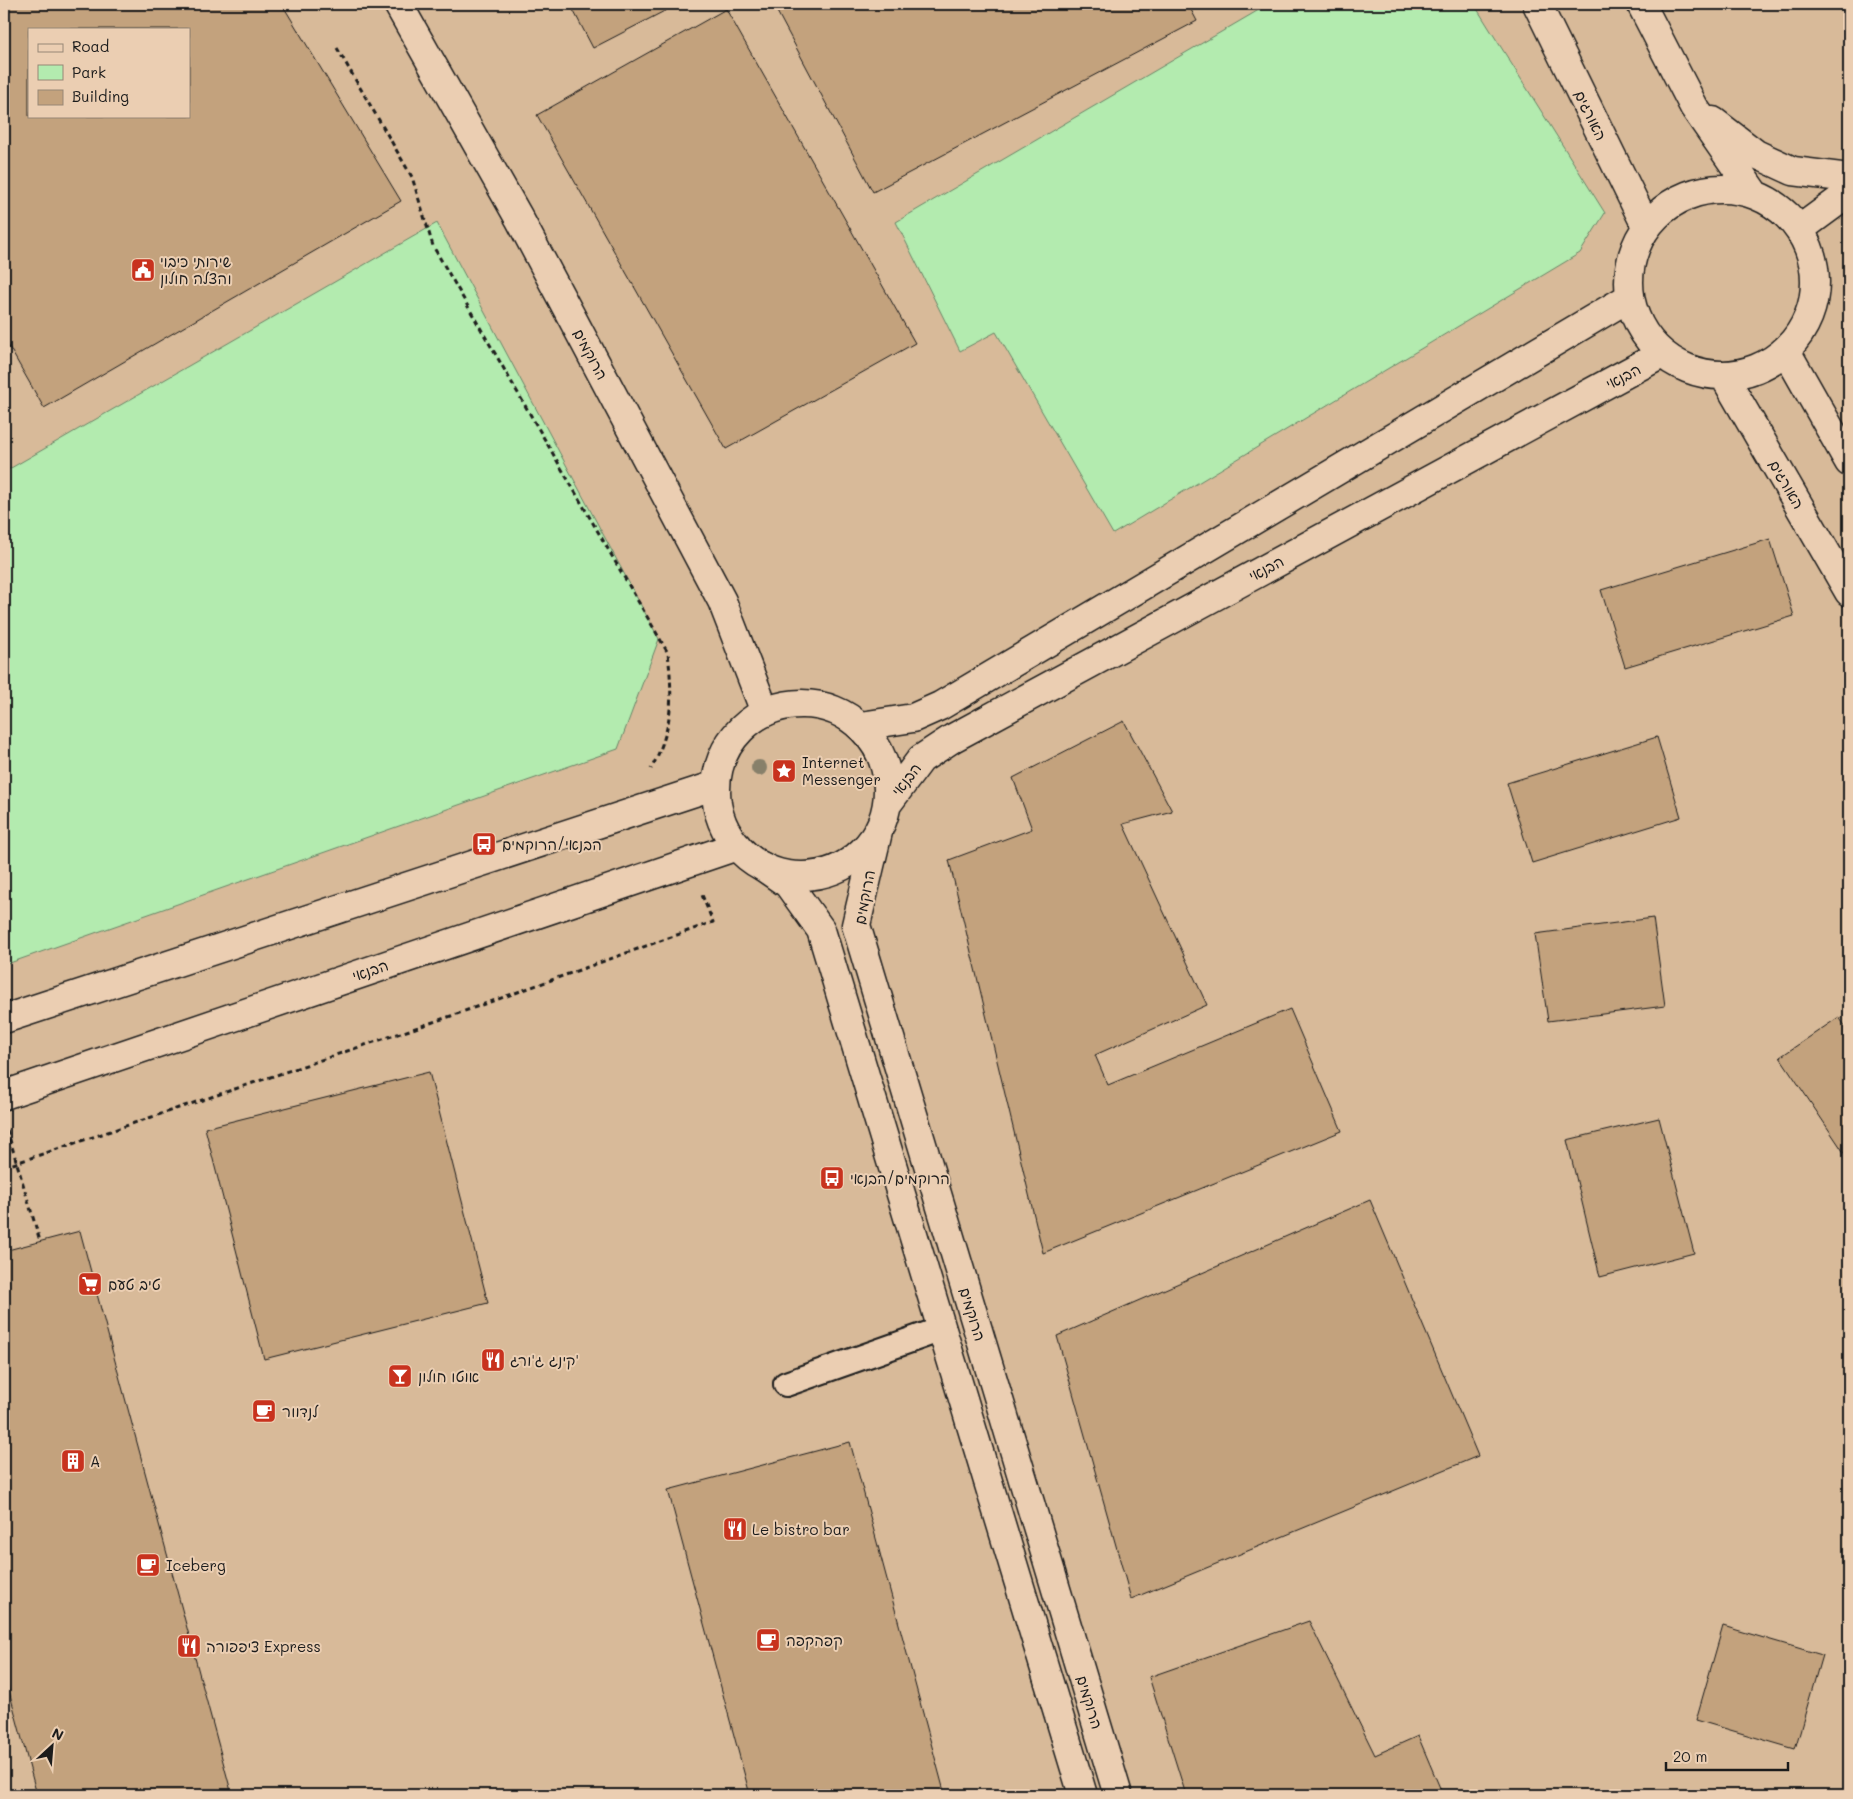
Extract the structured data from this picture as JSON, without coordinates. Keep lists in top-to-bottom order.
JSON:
{
  "streets": {
    "street": ["האורגים", "הרוקמים", "הבנאי"]
  },
  "crossings": [
    ["הרוקמים", "הבנאי"]
  ],
  "places": {
    "public building": ["שירותי כיבוי והצלה חולון"],
    "place": ["Internet Messenger"],
    "bus stop": ["הבנאי/הרוקמים", "הרוקמים/הבנאי"],
    "supermarket": ["טיב טעם"],
    "restaurant": ["קינג ג'ורג'", "Le bistro bar", "ציפפורה Express"],
    "bar": ["אוטו חולון"],
    "cafe": ["לנדוור", "Iceberg", "קפהקפה"],
    "building": ["A"]
  },
  "legend": ["Road", "Park", "Building"],
  "scale_bar": "20 m",
  "north": "top right"
}
